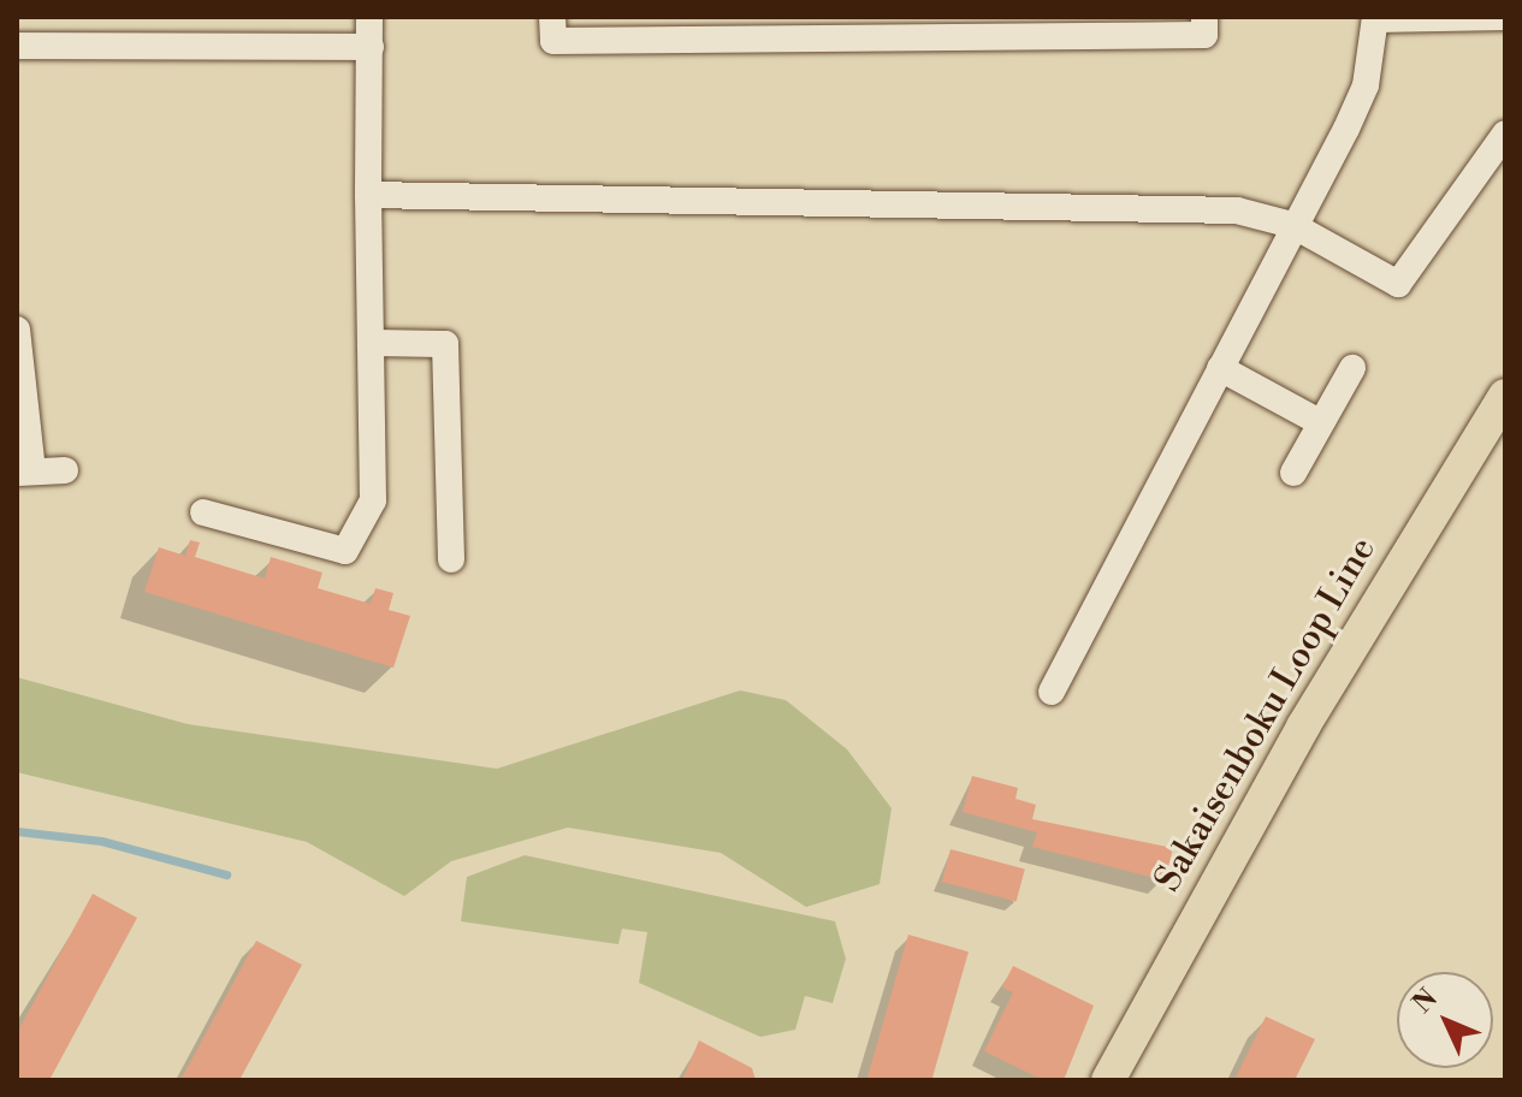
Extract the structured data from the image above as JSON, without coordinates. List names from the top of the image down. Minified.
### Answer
{"streets":{"main road":["Sakaisenboku Loop Line"]},"north":"top left"}
